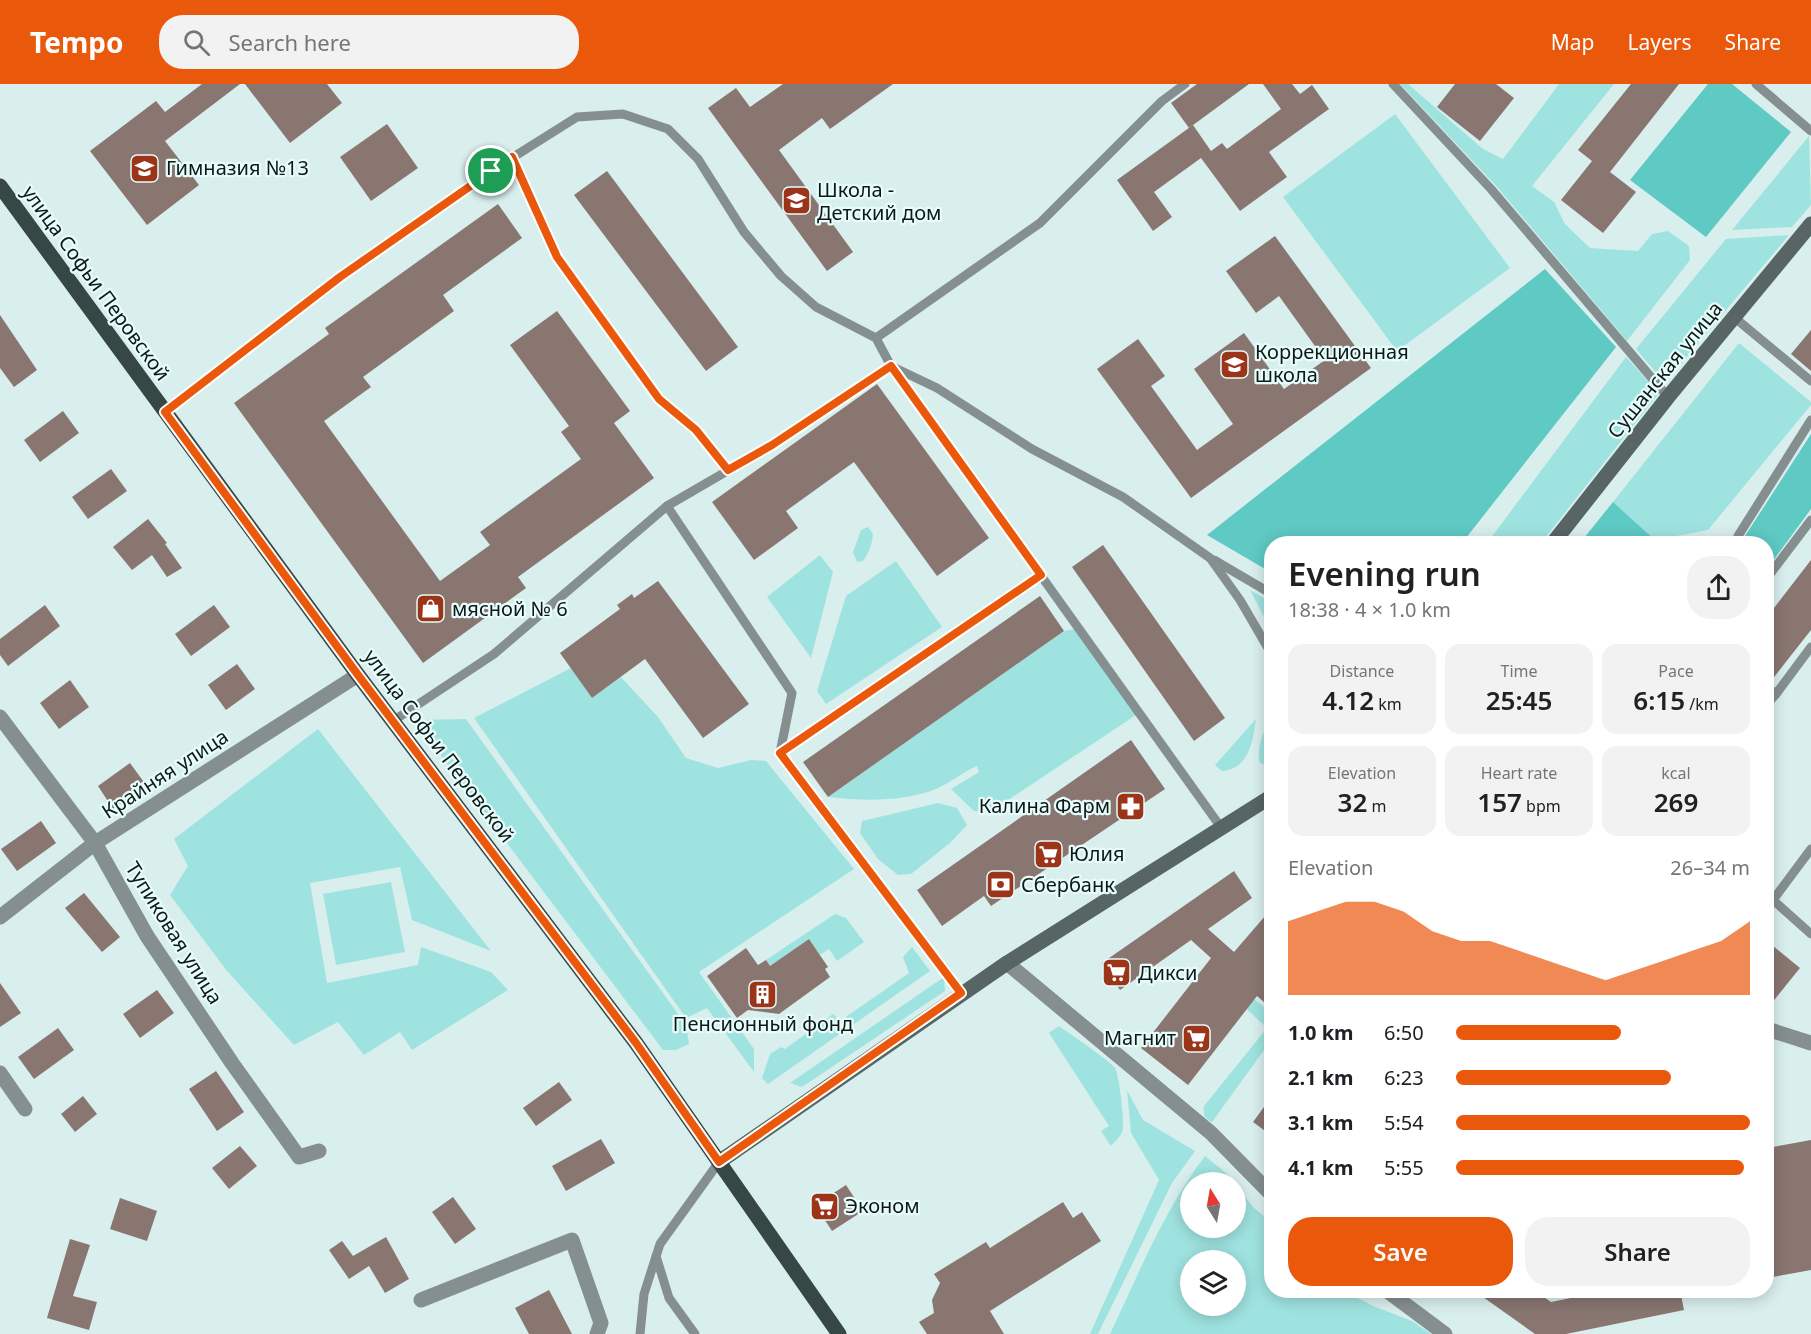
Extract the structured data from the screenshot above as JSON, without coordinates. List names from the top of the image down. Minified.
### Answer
{"streets":{"main road":["улица Софьи Перовской","Сушанская улица"],"street":["Крайняя улица","Тупиковая улица"]},"crossings":[["улица Софьи Перовской","Крайняя улица"],["Крайняя улица","Тупиковая улица"]],"places":{"school or university":["Гимназия №13","Школа - Детский дом","Коррекционная школа"],"shop":["мясной № 6"],"pharmacy":["Калина Фарм"],"supermarket":["Юлия","Дикси","Магнит","Эконом"],"bank":["Сбербанк"],"building":["Пенсионный фонд"]},"north":"top","page":{"header":"Tempo","search":"Search here","nav":["Map","Layers","Share"],"heading":["Evening run","18:38 · 4 × 1.0 km"],"stats":[["Distance","4.12 km"],["Time","25:45"],["Pace","6:15 /km"],["Elevation","32 m"],["Heart rate","157 bpm"],["kcal","269"]],"chart":["Elevation","26–34 m"],"list":[{"name":"1.0 km","note":"6:50"},{"name":"2.1 km","note":"6:23"},{"name":"3.1 km","note":"5:54"},{"name":"4.1 km","note":"5:55"}],"buttons":["Save","Share"]}}
